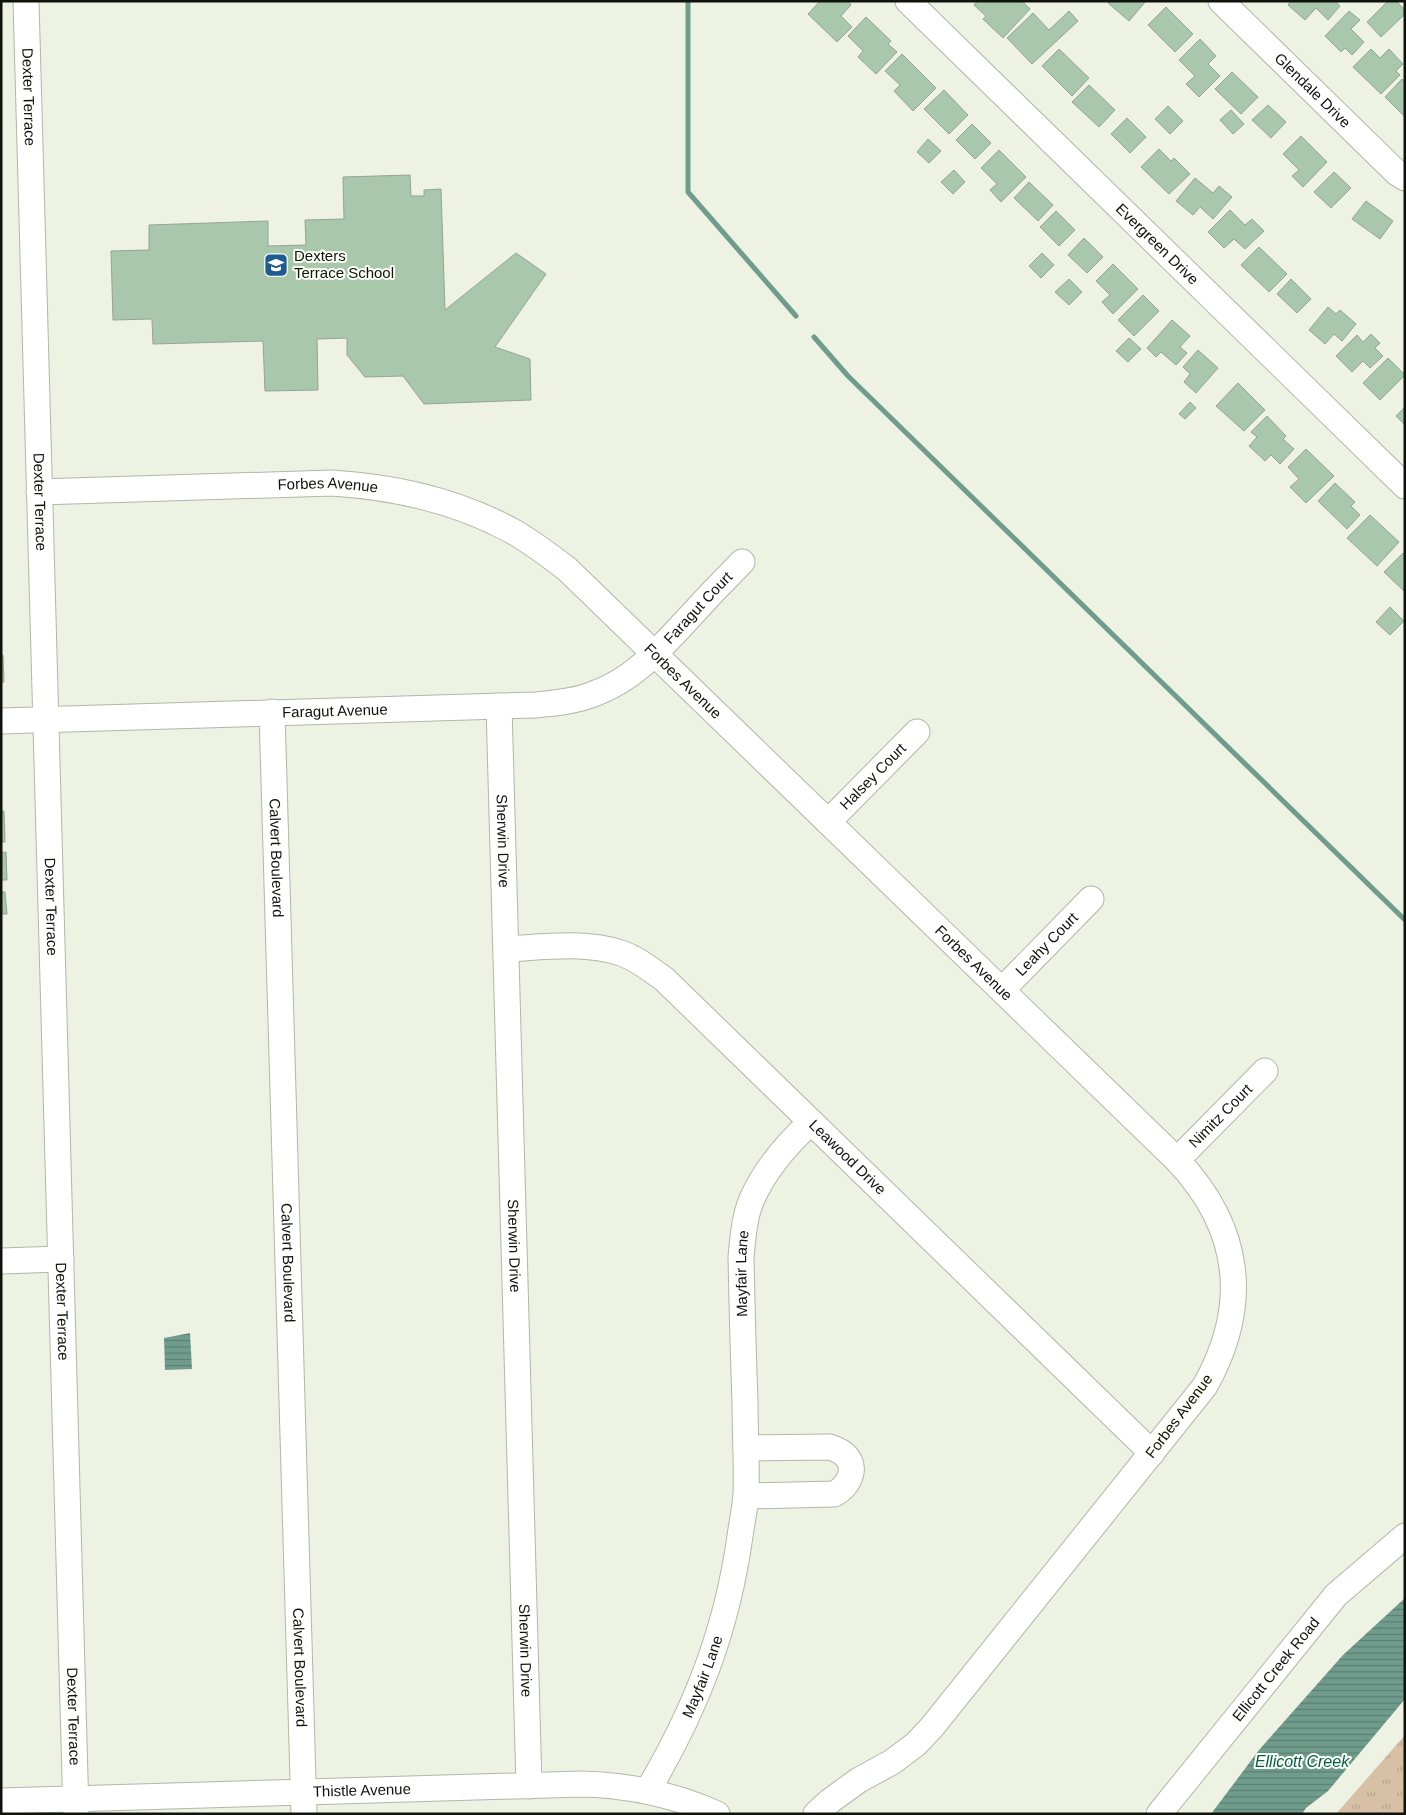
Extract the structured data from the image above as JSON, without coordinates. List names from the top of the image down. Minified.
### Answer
{"streets":{"street":["Glendale Drive","Dexter Terrace","Evergreen Drive","Forbes Avenue","Faragut Court","Faragut Avenue","Halsey Court","Sherwin Drive","Calvert Boulevard","Leahy Court","Nimitz Court","Leawood Drive","Mayfair Lane","Ellicott Creek Road","Thistle Avenue"]},"crossings":[["Dexter Terrace","Forbes Avenue"],["Dexter Terrace","Faragut Avenue"],["Dexter Terrace","Thistle Avenue"],["Forbes Avenue","Faragut Court"],["Forbes Avenue","Faragut Avenue"],["Forbes Avenue","Halsey Court"],["Forbes Avenue","Leahy Court"],["Forbes Avenue","Nimitz Court"],["Forbes Avenue","Leawood Drive"],["Faragut Court","Faragut Avenue"],["Faragut Avenue","Sherwin Drive"],["Faragut Avenue","Calvert Boulevard"],["Sherwin Drive","Leawood Drive"],["Sherwin Drive","Thistle Avenue"],["Calvert Boulevard","Thistle Avenue"],["Leawood Drive","Mayfair Lane"],["Mayfair Lane","Thistle Avenue"]],"water":["Ellicott Creek"],"places":{"school or university":["Dexters Terrace School"]}}
